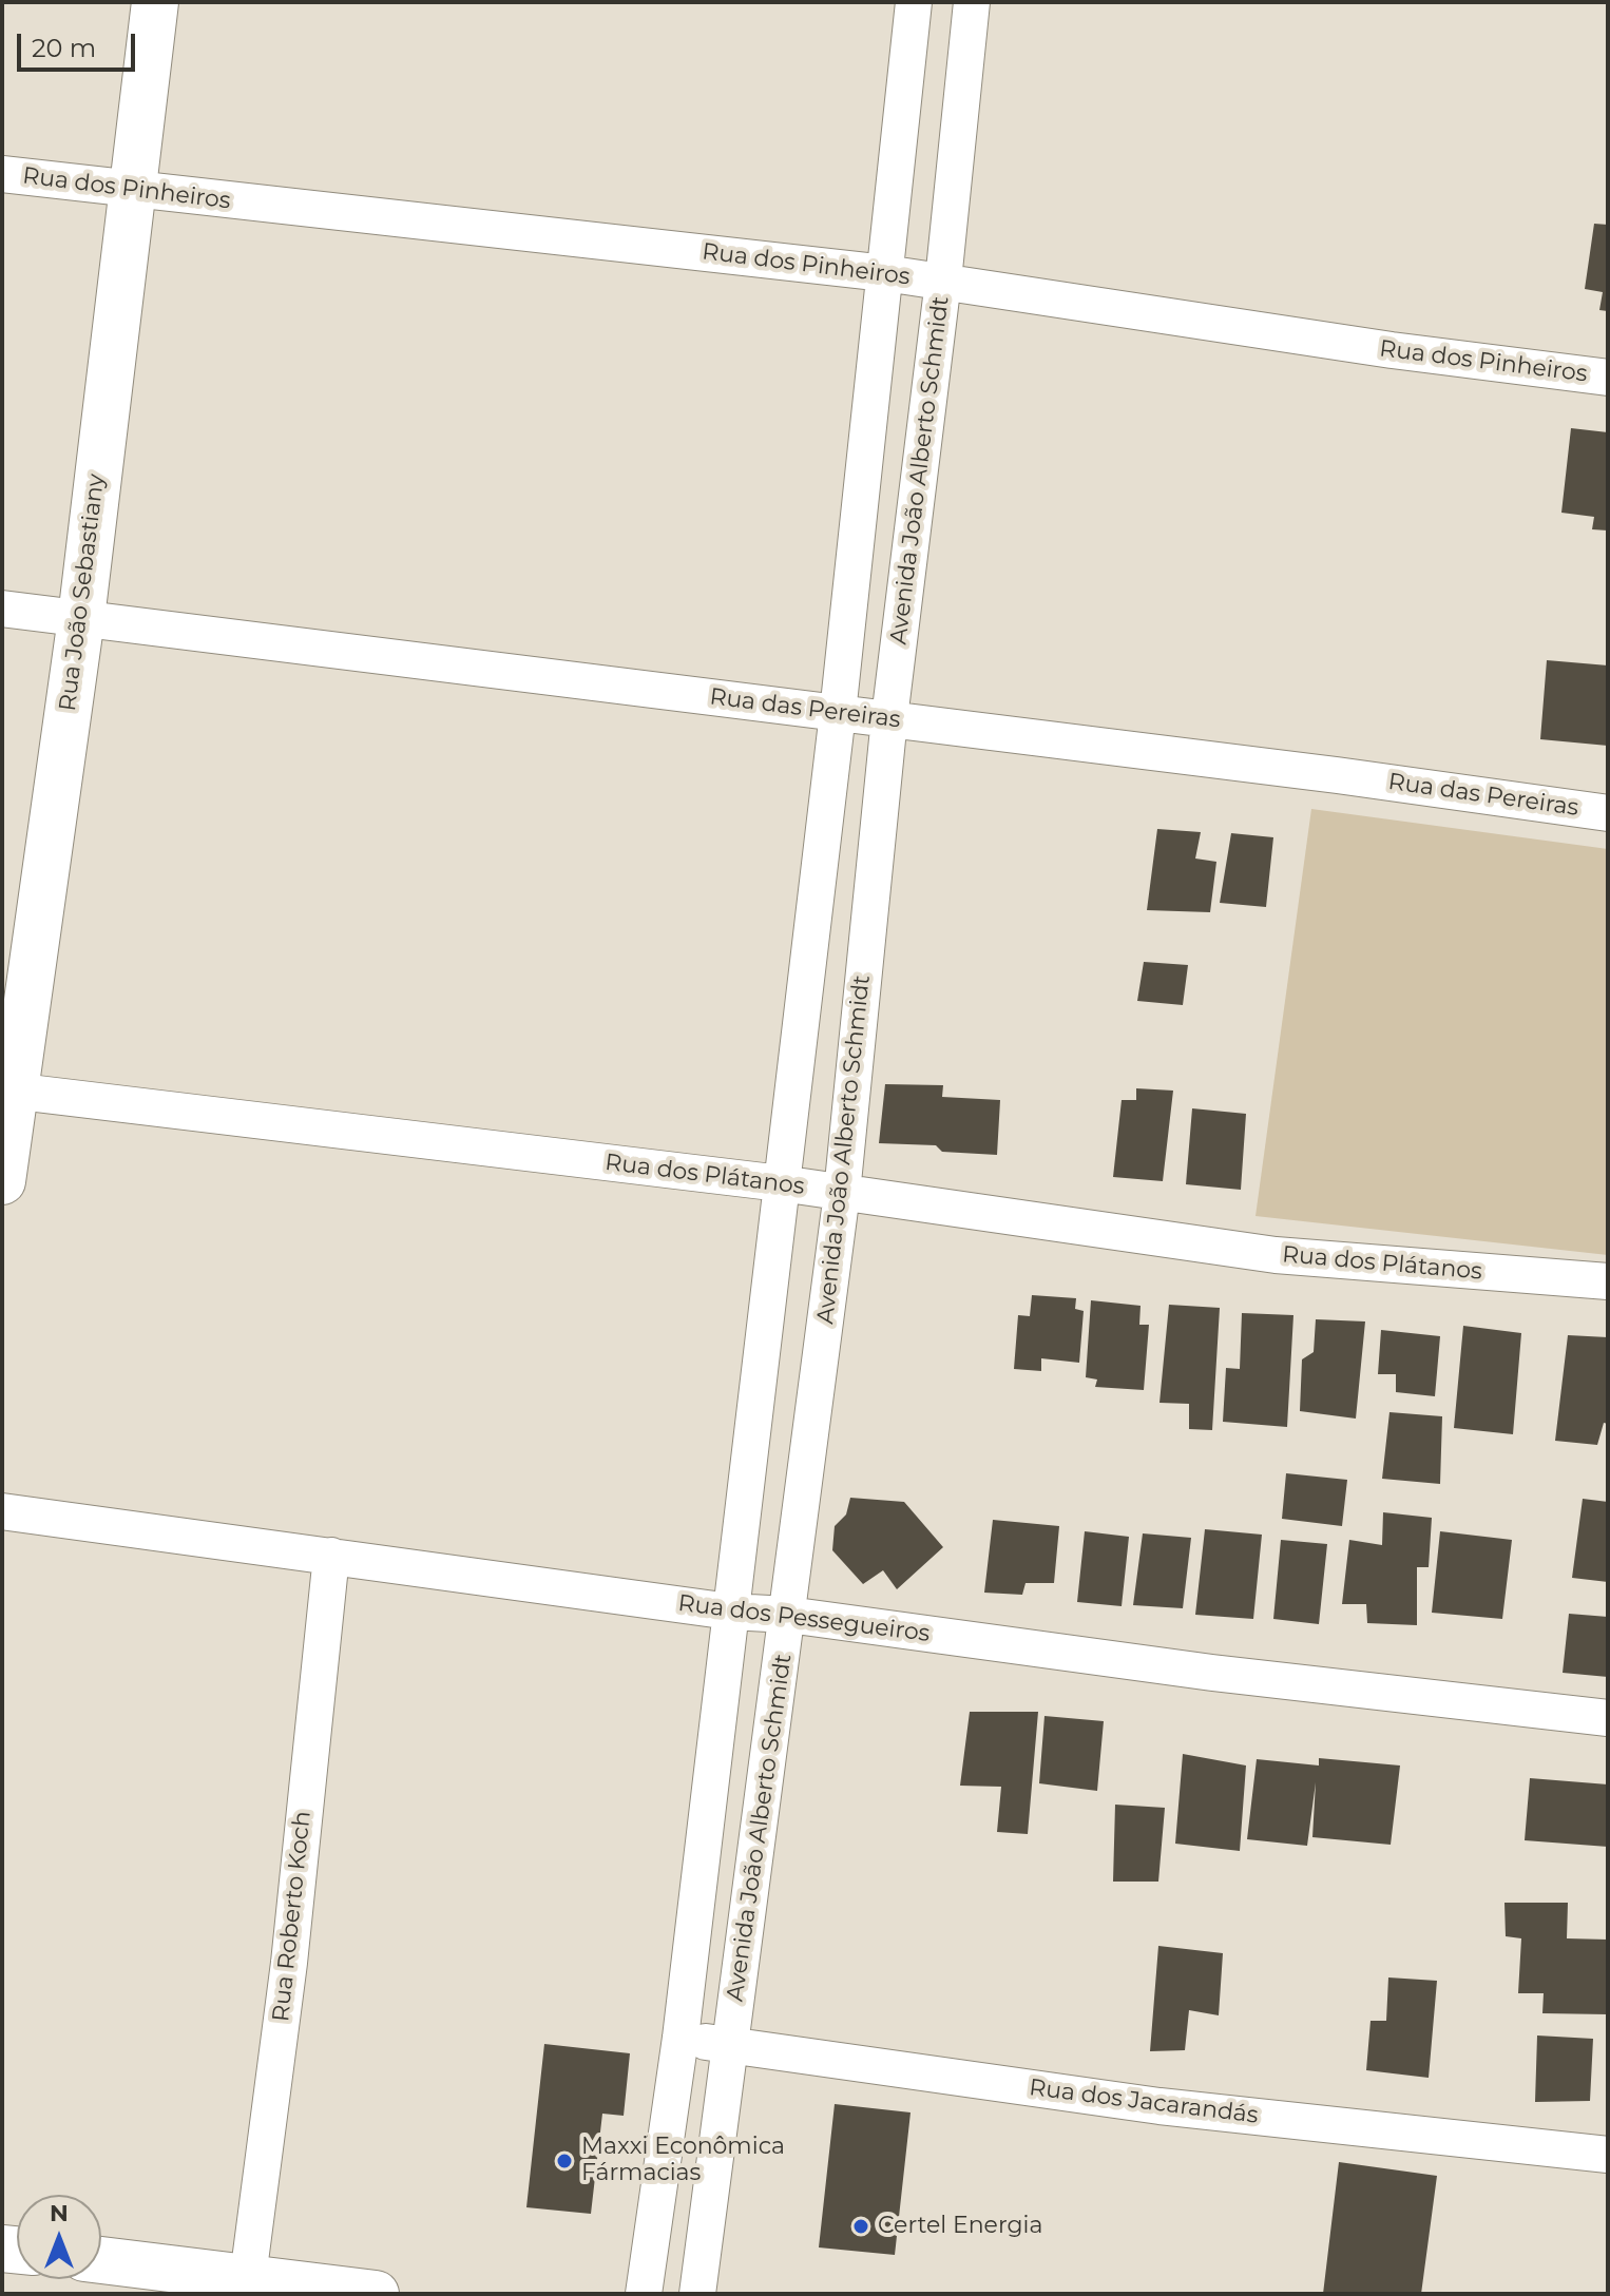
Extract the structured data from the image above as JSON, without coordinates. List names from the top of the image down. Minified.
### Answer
{"streets":{"street":["Rua dos Pinheiros","Avenida João Alberto Schmidt","Rua João Sebastiany","Rua das Pereiras","Rua dos Plátanos","Rua dos Pessegueiros","Rua Roberto Koch","Rua dos Jacarandás"]},"crossings":[["Rua dos Pinheiros","Avenida João Alberto Schmidt"],["Rua dos Pinheiros","Rua João Sebastiany"],["Avenida João Alberto Schmidt","Rua das Pereiras"],["Avenida João Alberto Schmidt","Rua dos Plátanos"],["Avenida João Alberto Schmidt","Rua dos Pessegueiros"],["Avenida João Alberto Schmidt","Rua dos Jacarandás"],["Rua João Sebastiany","Rua das Pereiras"],["Rua João Sebastiany","Rua dos Plátanos"],["Rua dos Pessegueiros","Rua Roberto Koch"]],"places":["Maxxi Econômica Fármacias","Certel Energia"],"scale_bar":"20 m","north":"top"}
